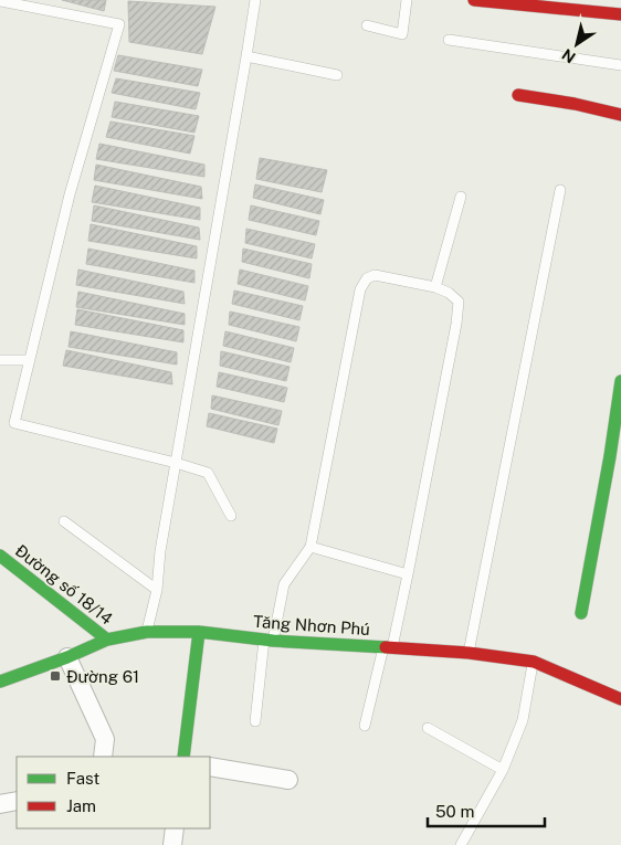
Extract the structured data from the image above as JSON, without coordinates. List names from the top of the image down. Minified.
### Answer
{"streets":{"street":["Đường số 18/14","Tăng Nhơn Phú"]},"crossings":[["Đường số 18/14","Tăng Nhơn Phú"]],"places":{"transit":["Đường 61"]},"legend":["Fast","Jam"],"scale_bar":"50 m","north":"bottom left"}
